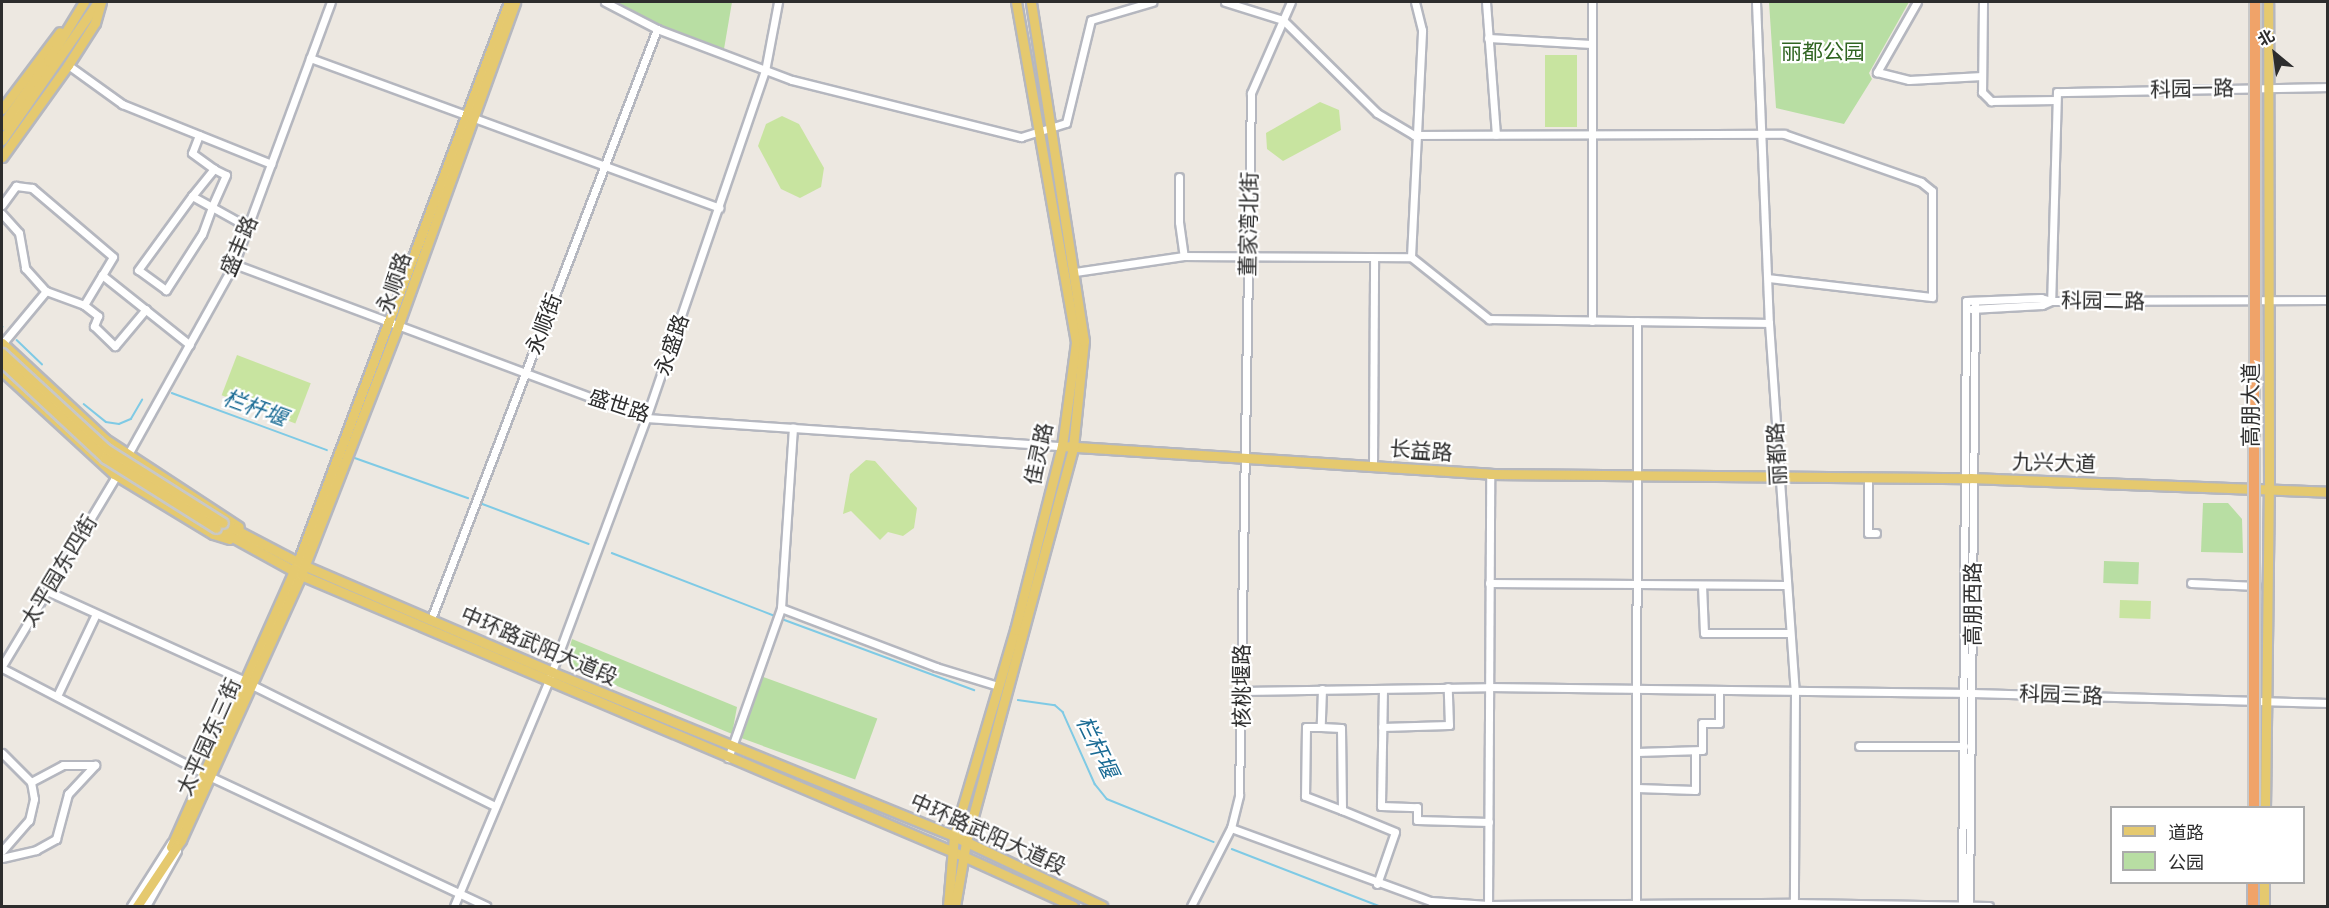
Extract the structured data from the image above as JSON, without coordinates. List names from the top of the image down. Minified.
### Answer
{"streets":{"main road":["永顺路","高朋大道","长益路","佳灵路","九兴大道","中环路武阳大道段","太平园东三街"],"street":["科园一路","董家湾北街","盛丰路","科园二路","永顺街","永盛路","盛世路","丽都路","太平园东四街","高朋西路","核桃堰路","科园三路"]},"crossings":[["科园一路","科园二路"],["科园一路","高朋大道"],["董家湾北街","长益路"],["董家湾北街","核桃堰路"],["盛丰路","盛世路"],["盛丰路","太平园东四街"],["永顺路","盛世路"],["永顺路","中环路武阳大道段"],["永顺路","太平园东三街"],["科园二路","高朋大道"],["永顺街","盛世路"],["永顺街","中环路武阳大道段"],["永盛路","盛世路"],["永盛路","中环路武阳大道段"],["高朋大道","九兴大道"],["高朋大道","科园三路"],["盛世路","长益路"],["盛世路","佳灵路"],["长益路","佳灵路"],["长益路","丽都路"],["长益路","九兴大道"],["长益路","核桃堰路"],["佳灵路","中环路武阳大道段"],["丽都路","九兴大道"],["丽都路","科园三路"],["九兴大道","高朋西路"],["高朋西路","科园三路"],["中环路武阳大道段","太平园东三街"],["核桃堰路","科园三路"]],"water":["栏杆堰"],"parks":["丽都公园"],"legend":["道路","公园"],"north":"top left"}
